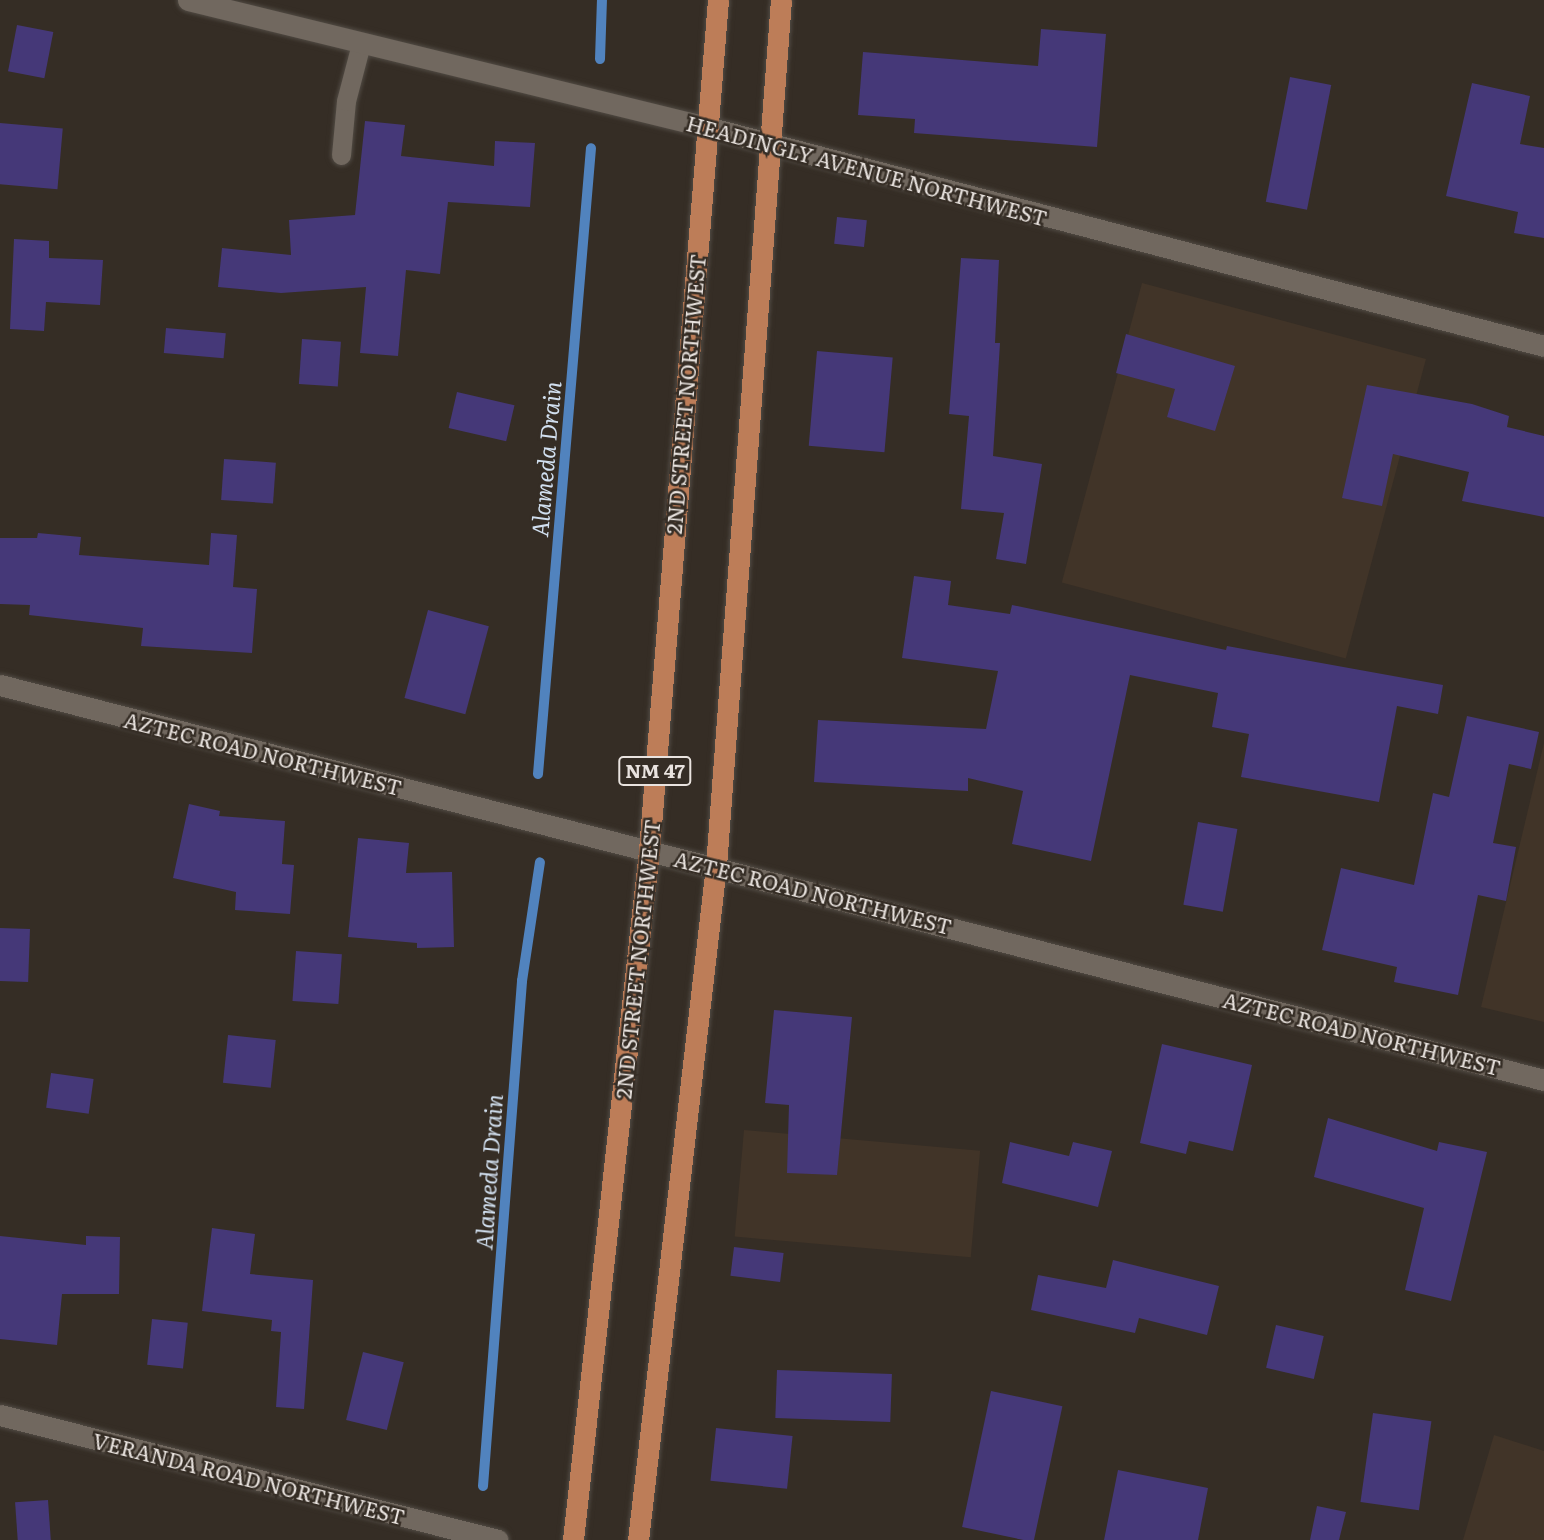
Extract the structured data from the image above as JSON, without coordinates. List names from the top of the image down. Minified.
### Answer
{"streets":{"main road":["2ND STREET NORTHWEST","NM 47"],"street":["HEADINGLY AVENUE NORTHWEST","AZTEC ROAD NORTHWEST","VERANDA ROAD NORTHWEST"]},"crossings":[["HEADINGLY AVENUE NORTHWEST","2ND STREET NORTHWEST"],["HEADINGLY AVENUE NORTHWEST","NM 47"],["2ND STREET NORTHWEST","AZTEC ROAD NORTHWEST"],["AZTEC ROAD NORTHWEST","NM 47"]],"water":["Alameda Drain"]}
